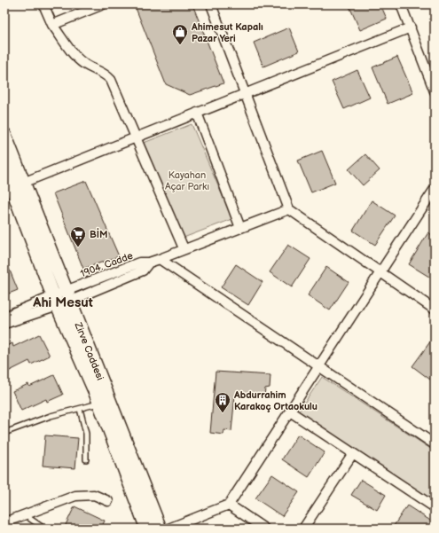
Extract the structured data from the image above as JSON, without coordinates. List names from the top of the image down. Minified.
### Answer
{"streets":{"main road":["Zirve Caddesi"],"street":["1904. Cadde"]},"crossings":[["1904. Cadde","Zirve Caddesi"]],"districts":["Ahi Mesut"],"parks":["Kayahan Açar Parkı"],"places":{"shop":["Ahimesut Kapalı Pazar Yeri"],"supermarket":["BİM"],"building":["Abdurrahim Karakoç Ortaokulu"]}}
